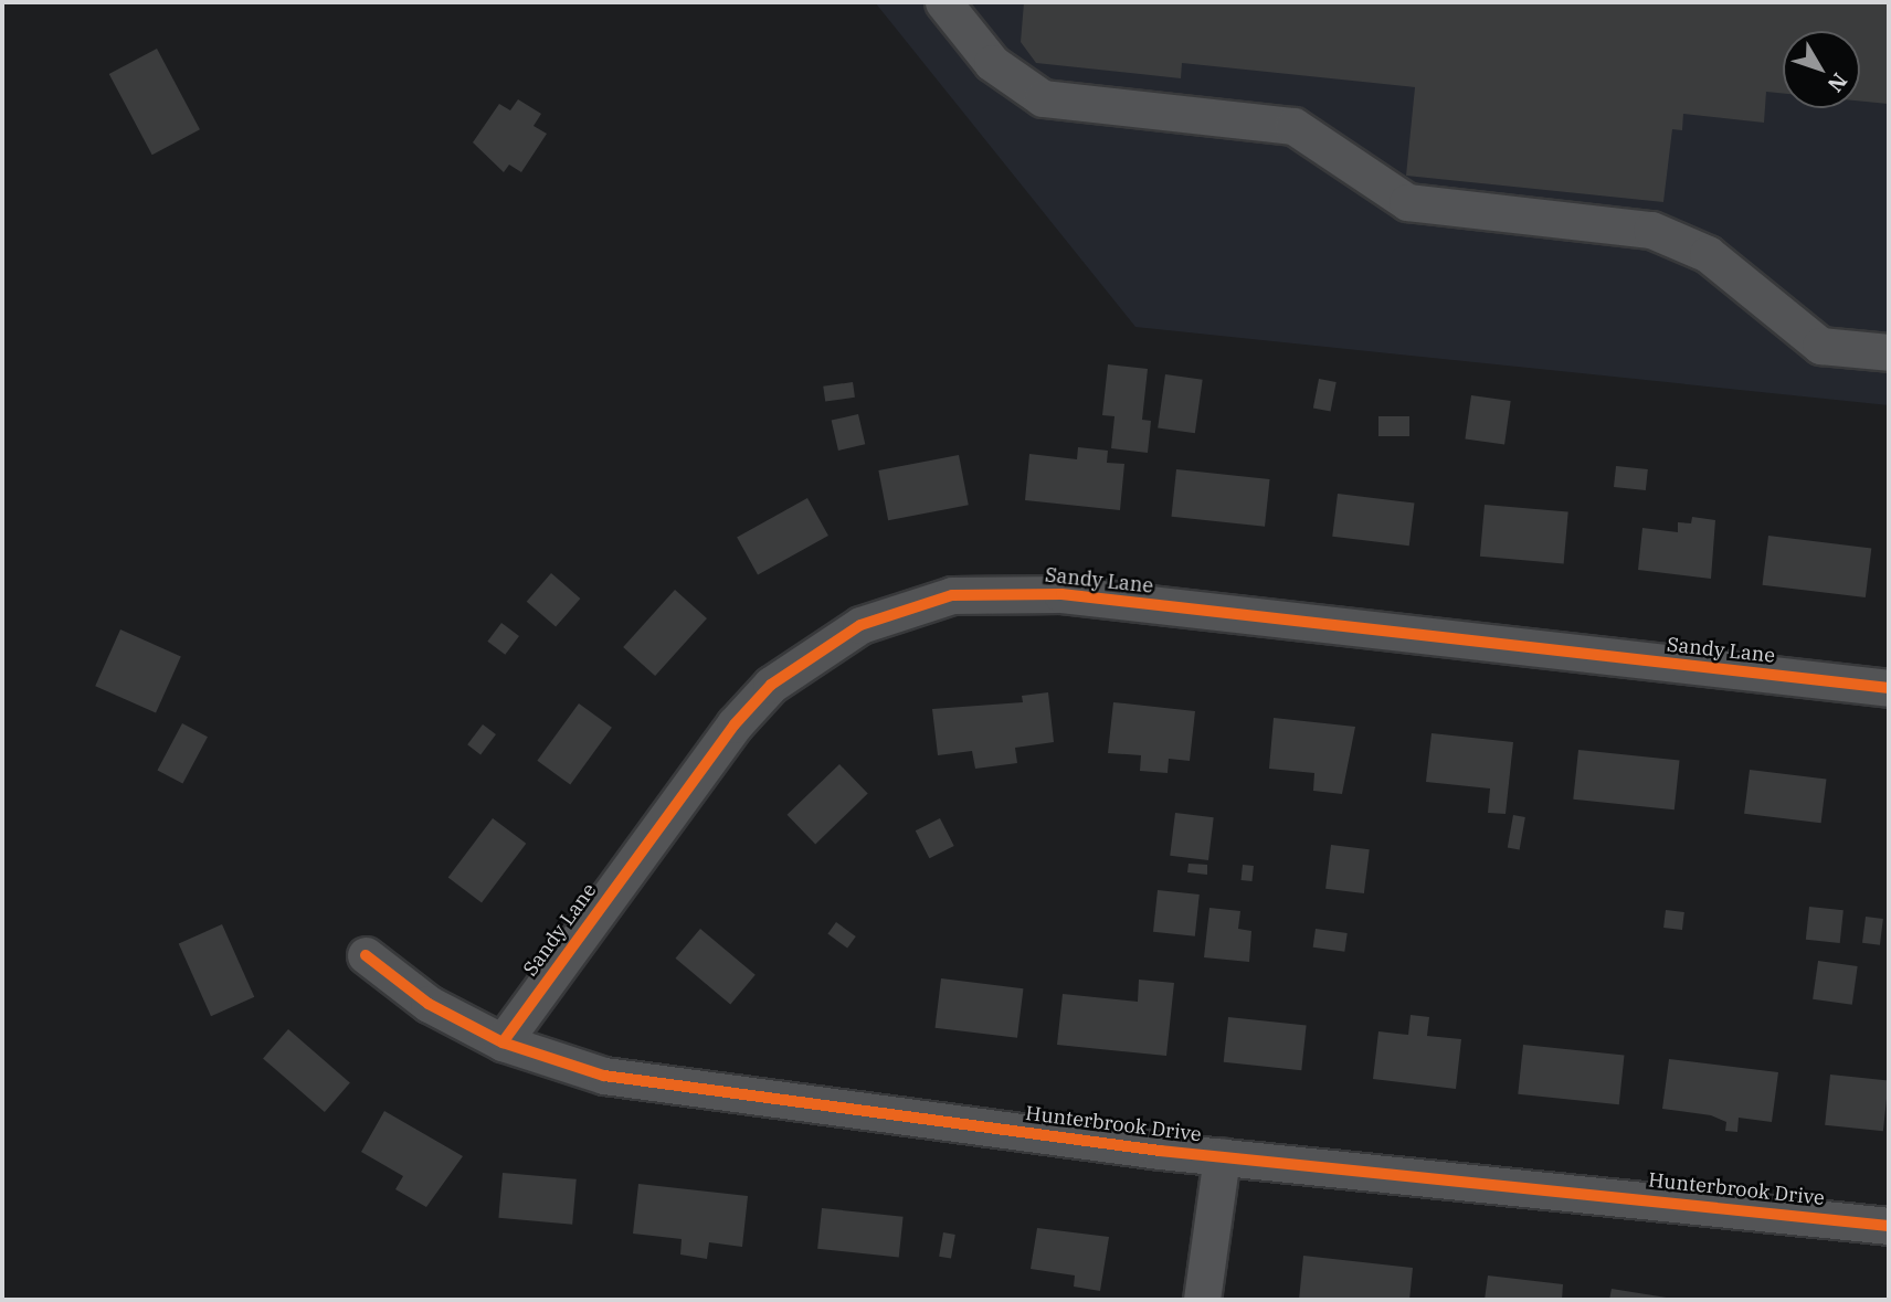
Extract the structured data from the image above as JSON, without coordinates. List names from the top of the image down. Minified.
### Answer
{"streets":{"street":["Sandy Lane","Hunterbrook Drive"]},"crossings":[["Sandy Lane","Hunterbrook Drive"]],"north":"bottom right"}
